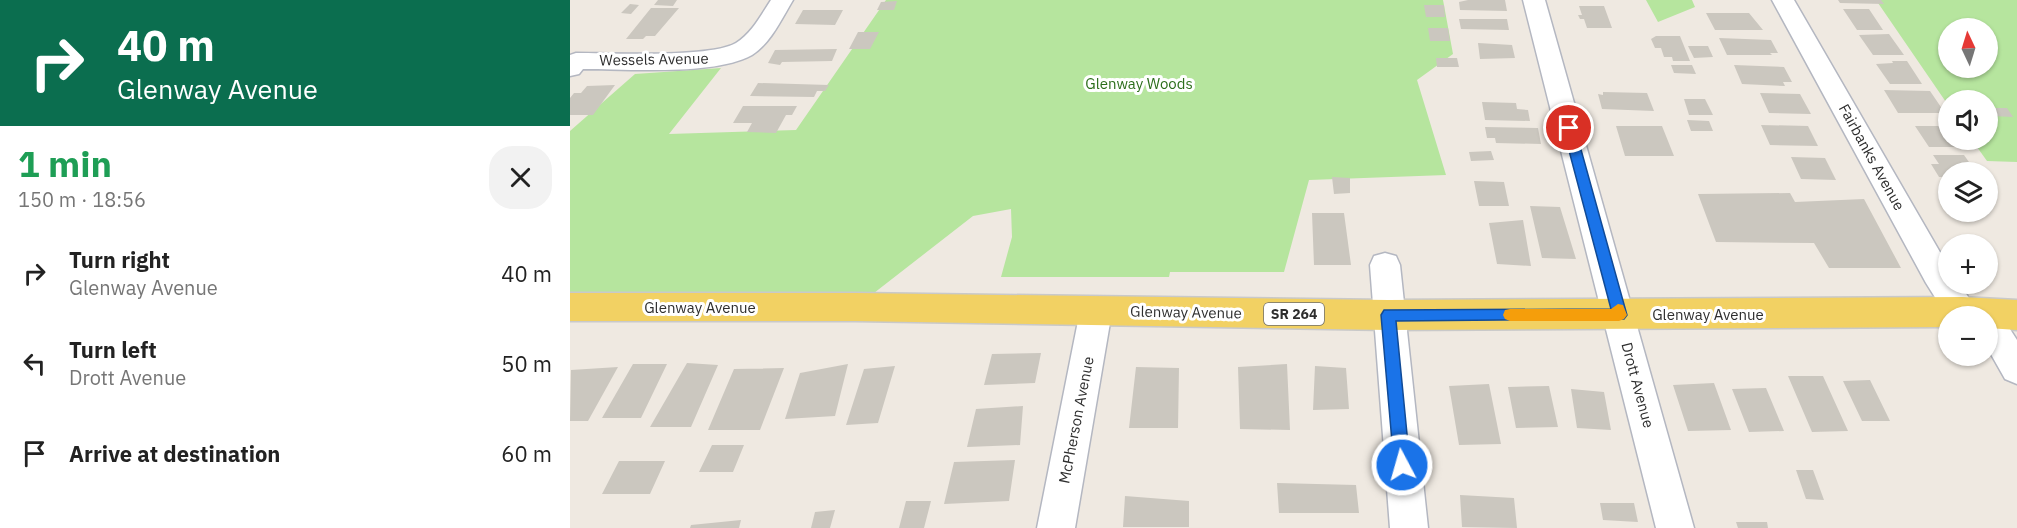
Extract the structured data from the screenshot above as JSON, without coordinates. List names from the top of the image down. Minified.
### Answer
{"streets":{"main road":["Glenway Avenue","SR 264"],"street":["Wessels Avenue","Fairbanks Avenue","Drott Avenue","McPherson Avenue"]},"crossings":[["Glenway Avenue","Drott Avenue"],["Glenway Avenue","McPherson Avenue"]],"parks":["Glenway Woods"],"north":"top","page":{"turn":["40 m","Glenway Avenue"],"map_buttons":["+","−"],"heading":["1 min","150 m · 18:56"],"list":[{"name":"Turn right","note":"Glenway Avenue","value":"40 m"},{"name":"Turn left","note":"Drott Avenue","value":"50 m"},{"name":"Arrive at destination","value":"60 m"}]}}
